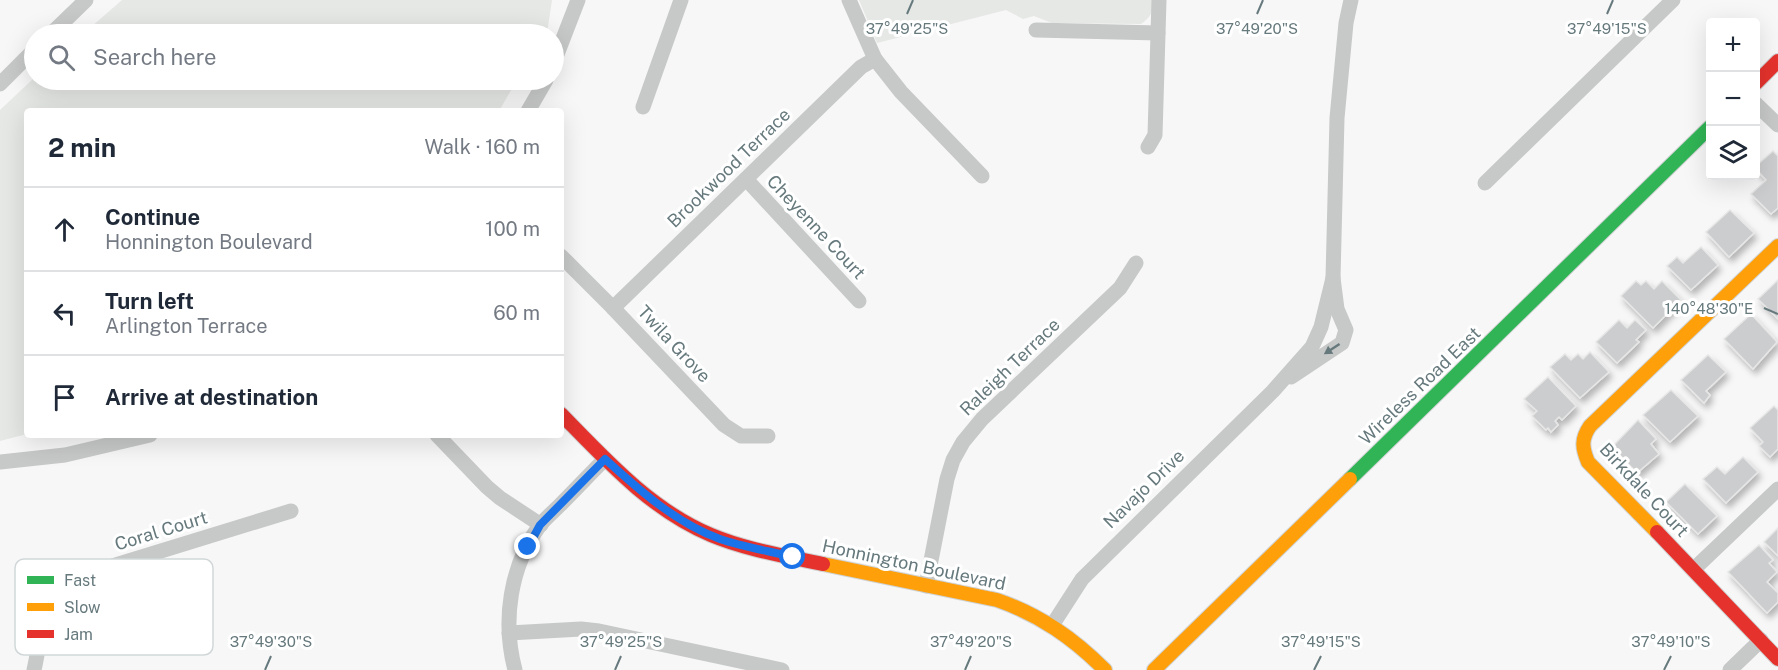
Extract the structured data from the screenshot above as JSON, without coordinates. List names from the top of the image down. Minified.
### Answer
{"streets":{"street":["Brookwood Terrace","Cheyenne Court","Twila Grove","Raleigh Terrace","Wireless Road East","Navajo Drive","Birkdale Court","Coral Court","Honnington Boulevard"]},"crossings":[["Brookwood Terrace","Cheyenne Court"],["Brookwood Terrace","Twila Grove"],["Raleigh Terrace","Honnington Boulevard"],["Navajo Drive","Honnington Boulevard"]],"legend":["Fast","Slow","Jam"],"page":{"map_buttons":["+","−"],"search":"Search here","heading":["2 min","Walk · 160 m"],"list":[["Continue","Honnington Boulevard","100 m"],["Turn left","Arlington Terrace","60 m"],"Arrive at destination"]},"coordinates":["37°49'25\"S","37°49'20\"S","37°49'15\"S","140°48'30\"E","37°49'30\"S","37°49'10\"S"]}
